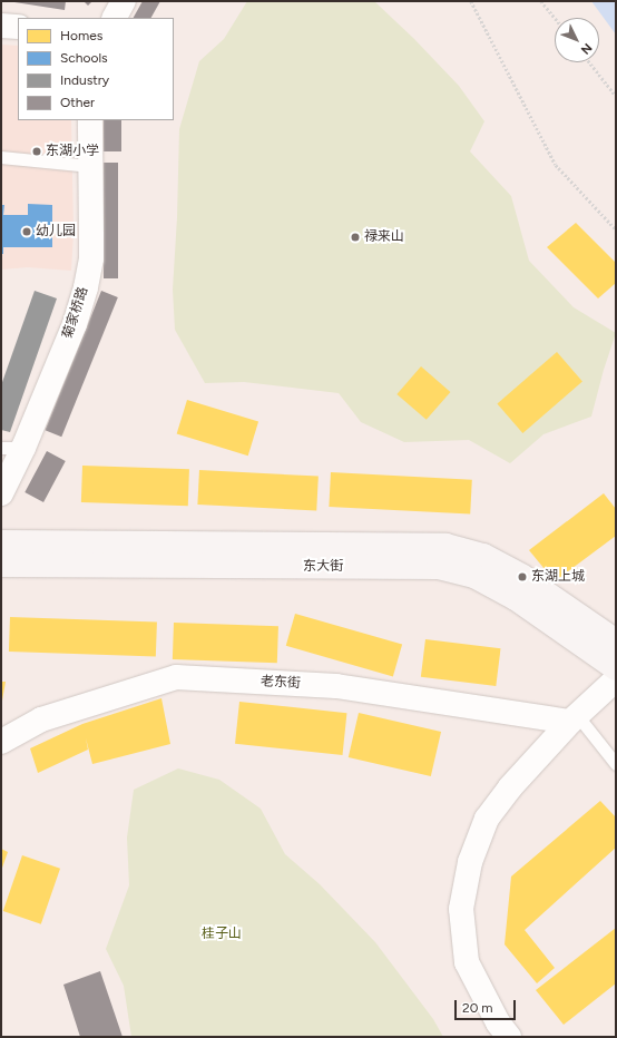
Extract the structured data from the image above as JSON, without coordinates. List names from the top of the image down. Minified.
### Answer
{"streets":{"main road":["东大街"],"street":["菊家桥路","老东街"]},"parks":["桂子山"],"places":["东湖小学","幼儿园","禄来山","东湖上城"],"legend":["Homes","Schools","Industry","Other"],"scale_bar":"20 m","north":"bottom right"}
